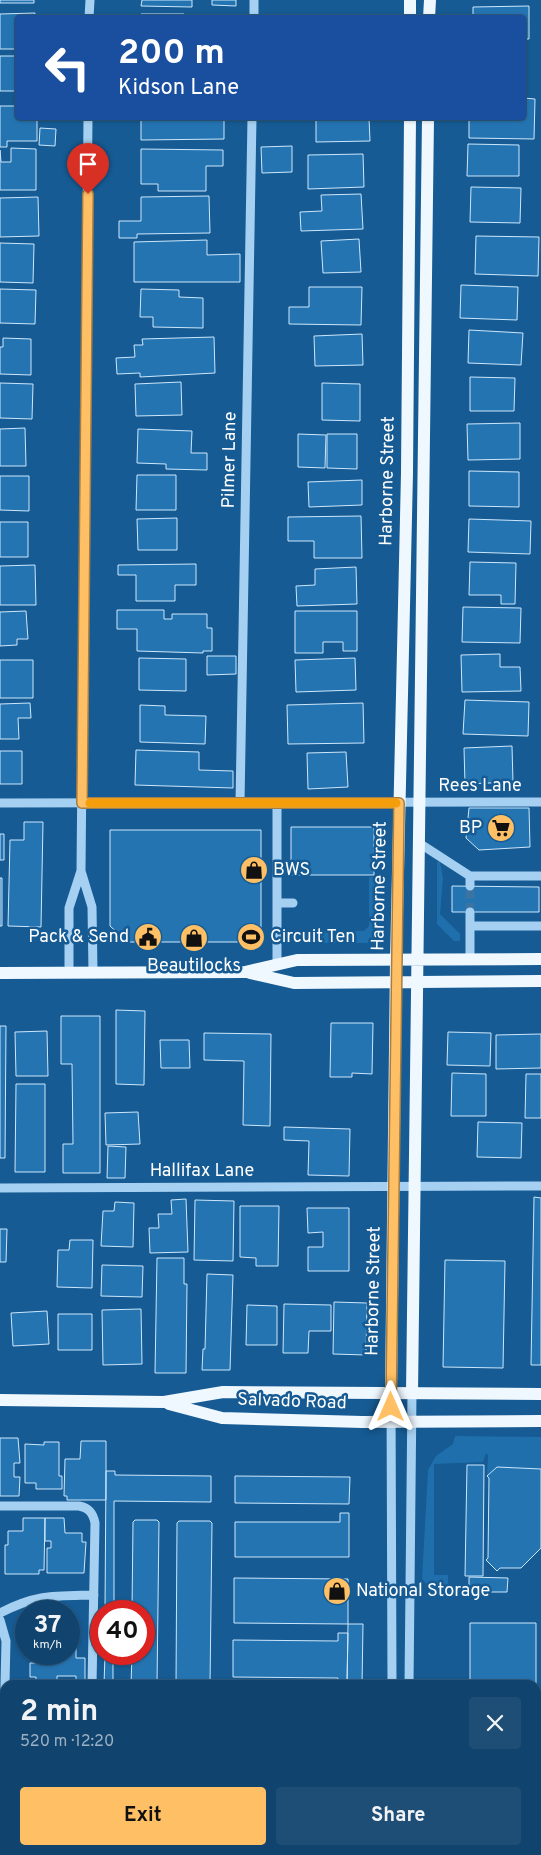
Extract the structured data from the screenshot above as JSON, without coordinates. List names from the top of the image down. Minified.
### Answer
{"streets":{"main road":["Harborne Street","Salvado Road"],"street":["Pilmer Lane","Rees Lane","Hallifax Lane"]},"crossings":[["Pilmer Lane","Rees Lane"],["Harborne Street","Rees Lane"],["Harborne Street","Hallifax Lane"],["Harborne Street","Salvado Road"]],"places":{"supermarket":["BP"],"shop":["BWS","Beautilocks","National Storage"],"public building":["Pack & Send"],"sports":["Circuit Ten"]},"page":{"turn":["200 m","Kidson Lane"],"speed":"37 km/h","limit":"40","heading":["2 min","520 m · 12:20"],"buttons":["Exit","Share"]}}
